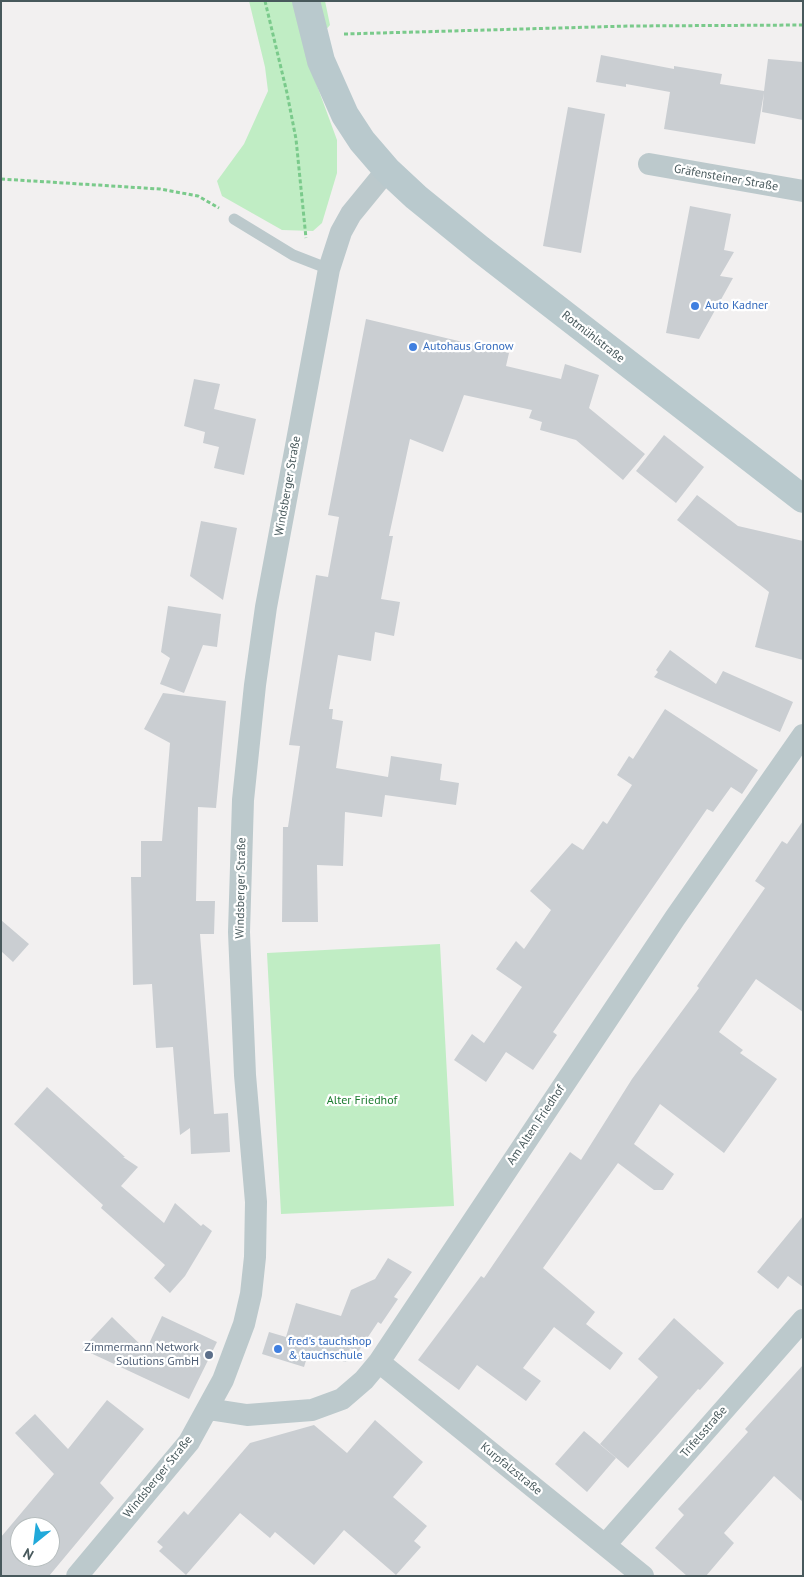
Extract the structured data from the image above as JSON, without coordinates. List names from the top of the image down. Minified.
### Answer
{"streets":{"street":["Gräfensteiner Straße","Rotmühlstraße","Windsberger Straße","Am Alten Friedhof","Trifelsstraße","Kurpfalzstraße"]},"crossings":[["Rotmühlstraße","Windsberger Straße"],["Windsberger Straße","Am Alten Friedhof"],["Am Alten Friedhof","Kurpfalzstraße"],["Trifelsstraße","Kurpfalzstraße"]],"parks":["Alter Friedhof"],"places":["Auto Kadner","Autohaus Gronow","fred's tauchshop & tauchschule","Zimmermann Network Solutions GmbH"],"north":"bottom left"}
